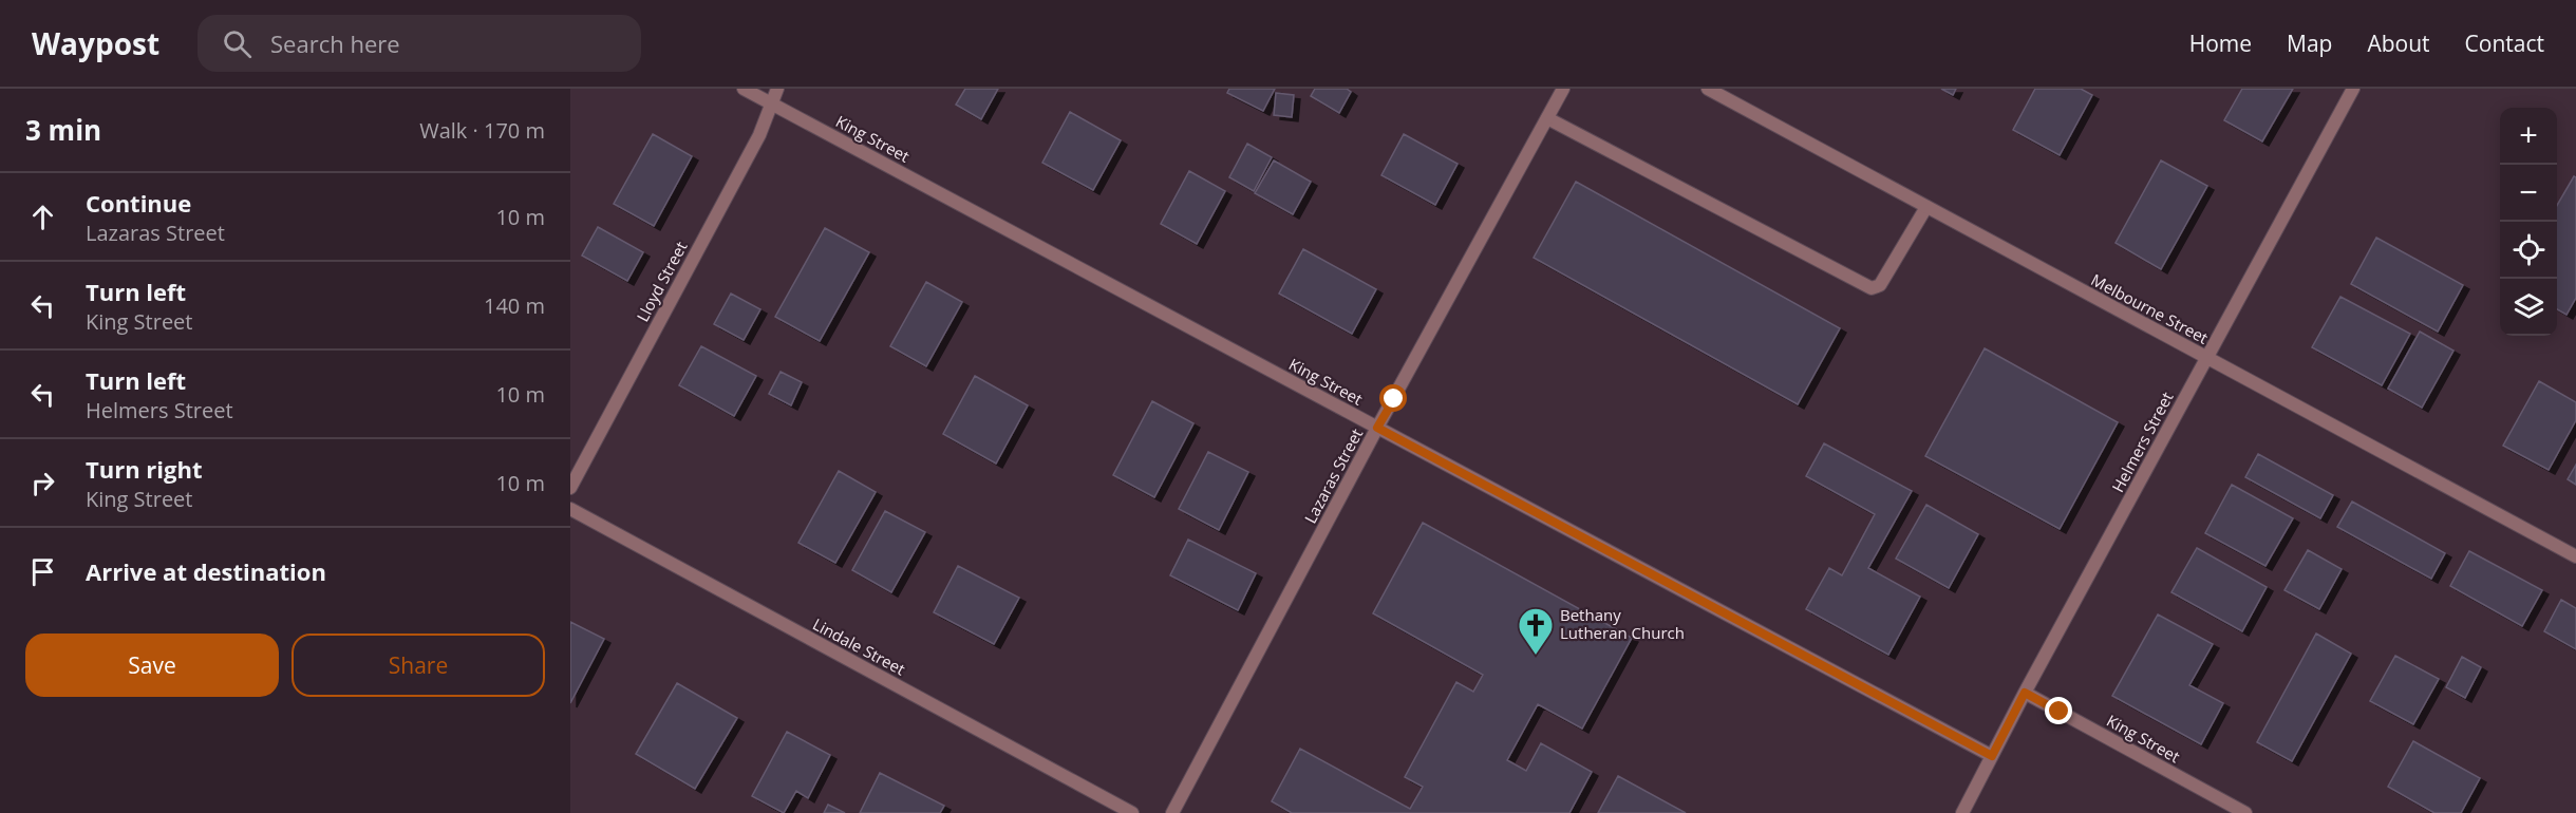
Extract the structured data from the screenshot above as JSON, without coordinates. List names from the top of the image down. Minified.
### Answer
{"streets":{"street":["King Street","Lloyd Street","Melbourne Street","Helmers Street","Lazaras Street","Lindale Street"]},"crossings":[["King Street","Lloyd Street"],["King Street","Helmers Street"],["King Street","Lazaras Street"],["Melbourne Street","Helmers Street"]],"places":{"church":["Bethany Lutheran Church"]},"page":{"header":"Waypost","search":"Search here","nav":["Home","Map","About","Contact"],"heading":["3 min","Walk · 170 m"],"map_buttons":["+","−"],"list":[["Continue","Lazaras Street","10 m"],["Turn left","King Street","140 m"],["Turn left","Helmers Street","10 m"],["Turn right","King Street","10 m"],"Arrive at destination"],"buttons":["Save","Share"]}}
